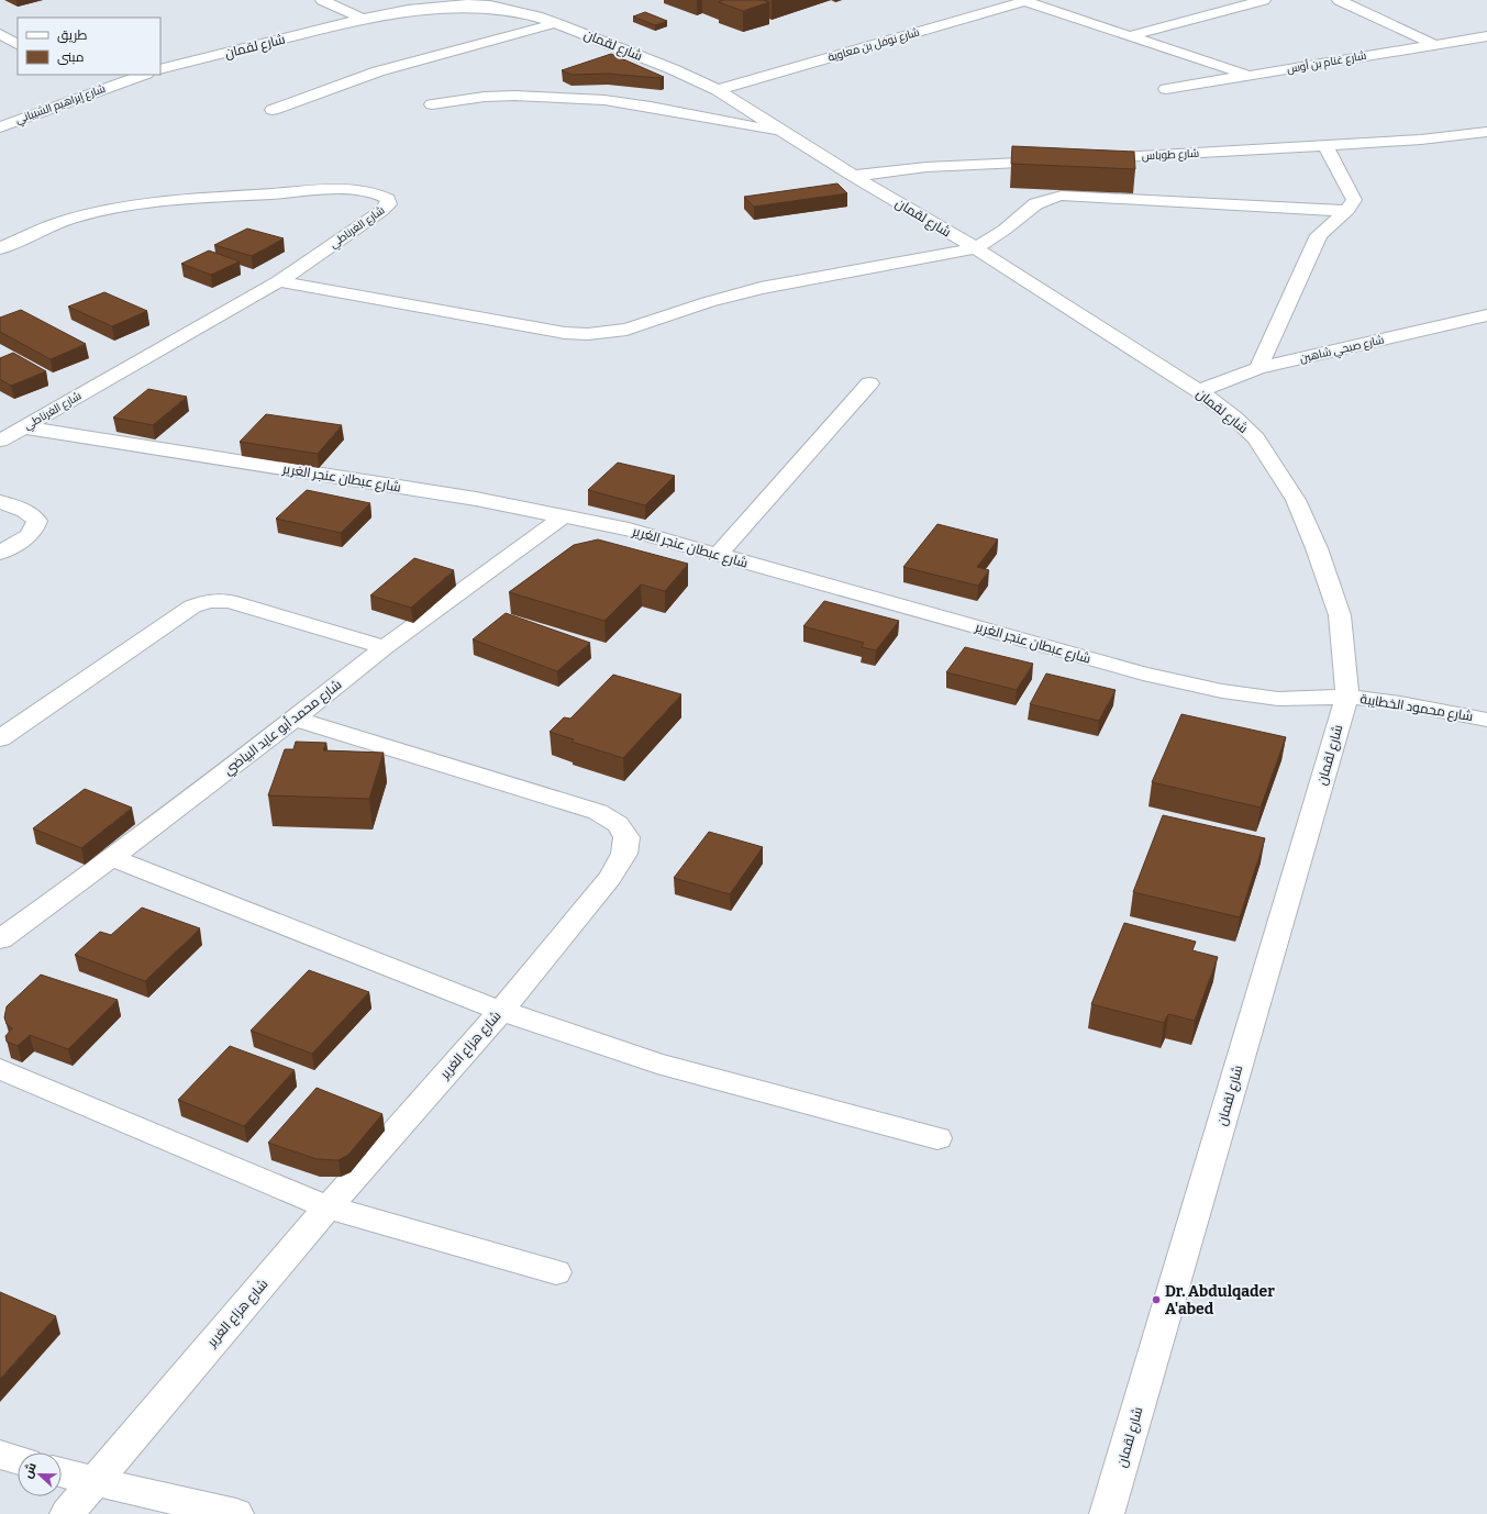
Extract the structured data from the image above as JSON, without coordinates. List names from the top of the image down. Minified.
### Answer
{"streets":{"street":["شارع لقمان","شارع نوفل بن معاوية","شارع غنام بن أوس","شارع إبراهيم الشيباني","شارع طوباس","شارع الغرناطي","شارع صبحي شاهين","شارع عبطان عنجر الغرير","شارع محمود الخطايبة","شارع محمد أبو عايد البياضي","شارع هزاع الغرير"]},"crossings":[["شارع لقمان","شارع نوفل بن معاوية"],["شارع لقمان","شارع صبحي شاهين"],["شارع لقمان","شارع عبطان عنجر الغرير"],["شارع لقمان","شارع محمود الخطايبة"],["شارع الغرناطي","شارع عبطان عنجر الغرير"],["شارع عبطان عنجر الغرير","شارع محمود الخطايبة"],["شارع عبطان عنجر الغرير","شارع محمد أبو عايد البياضي"],["شارع محمد أبو عايد البياضي","شارع هزاع الغرير"]],"places":["Dr. Abdulqader A'abed"],"legend":["طريق","مبنى"],"north":"left"}
